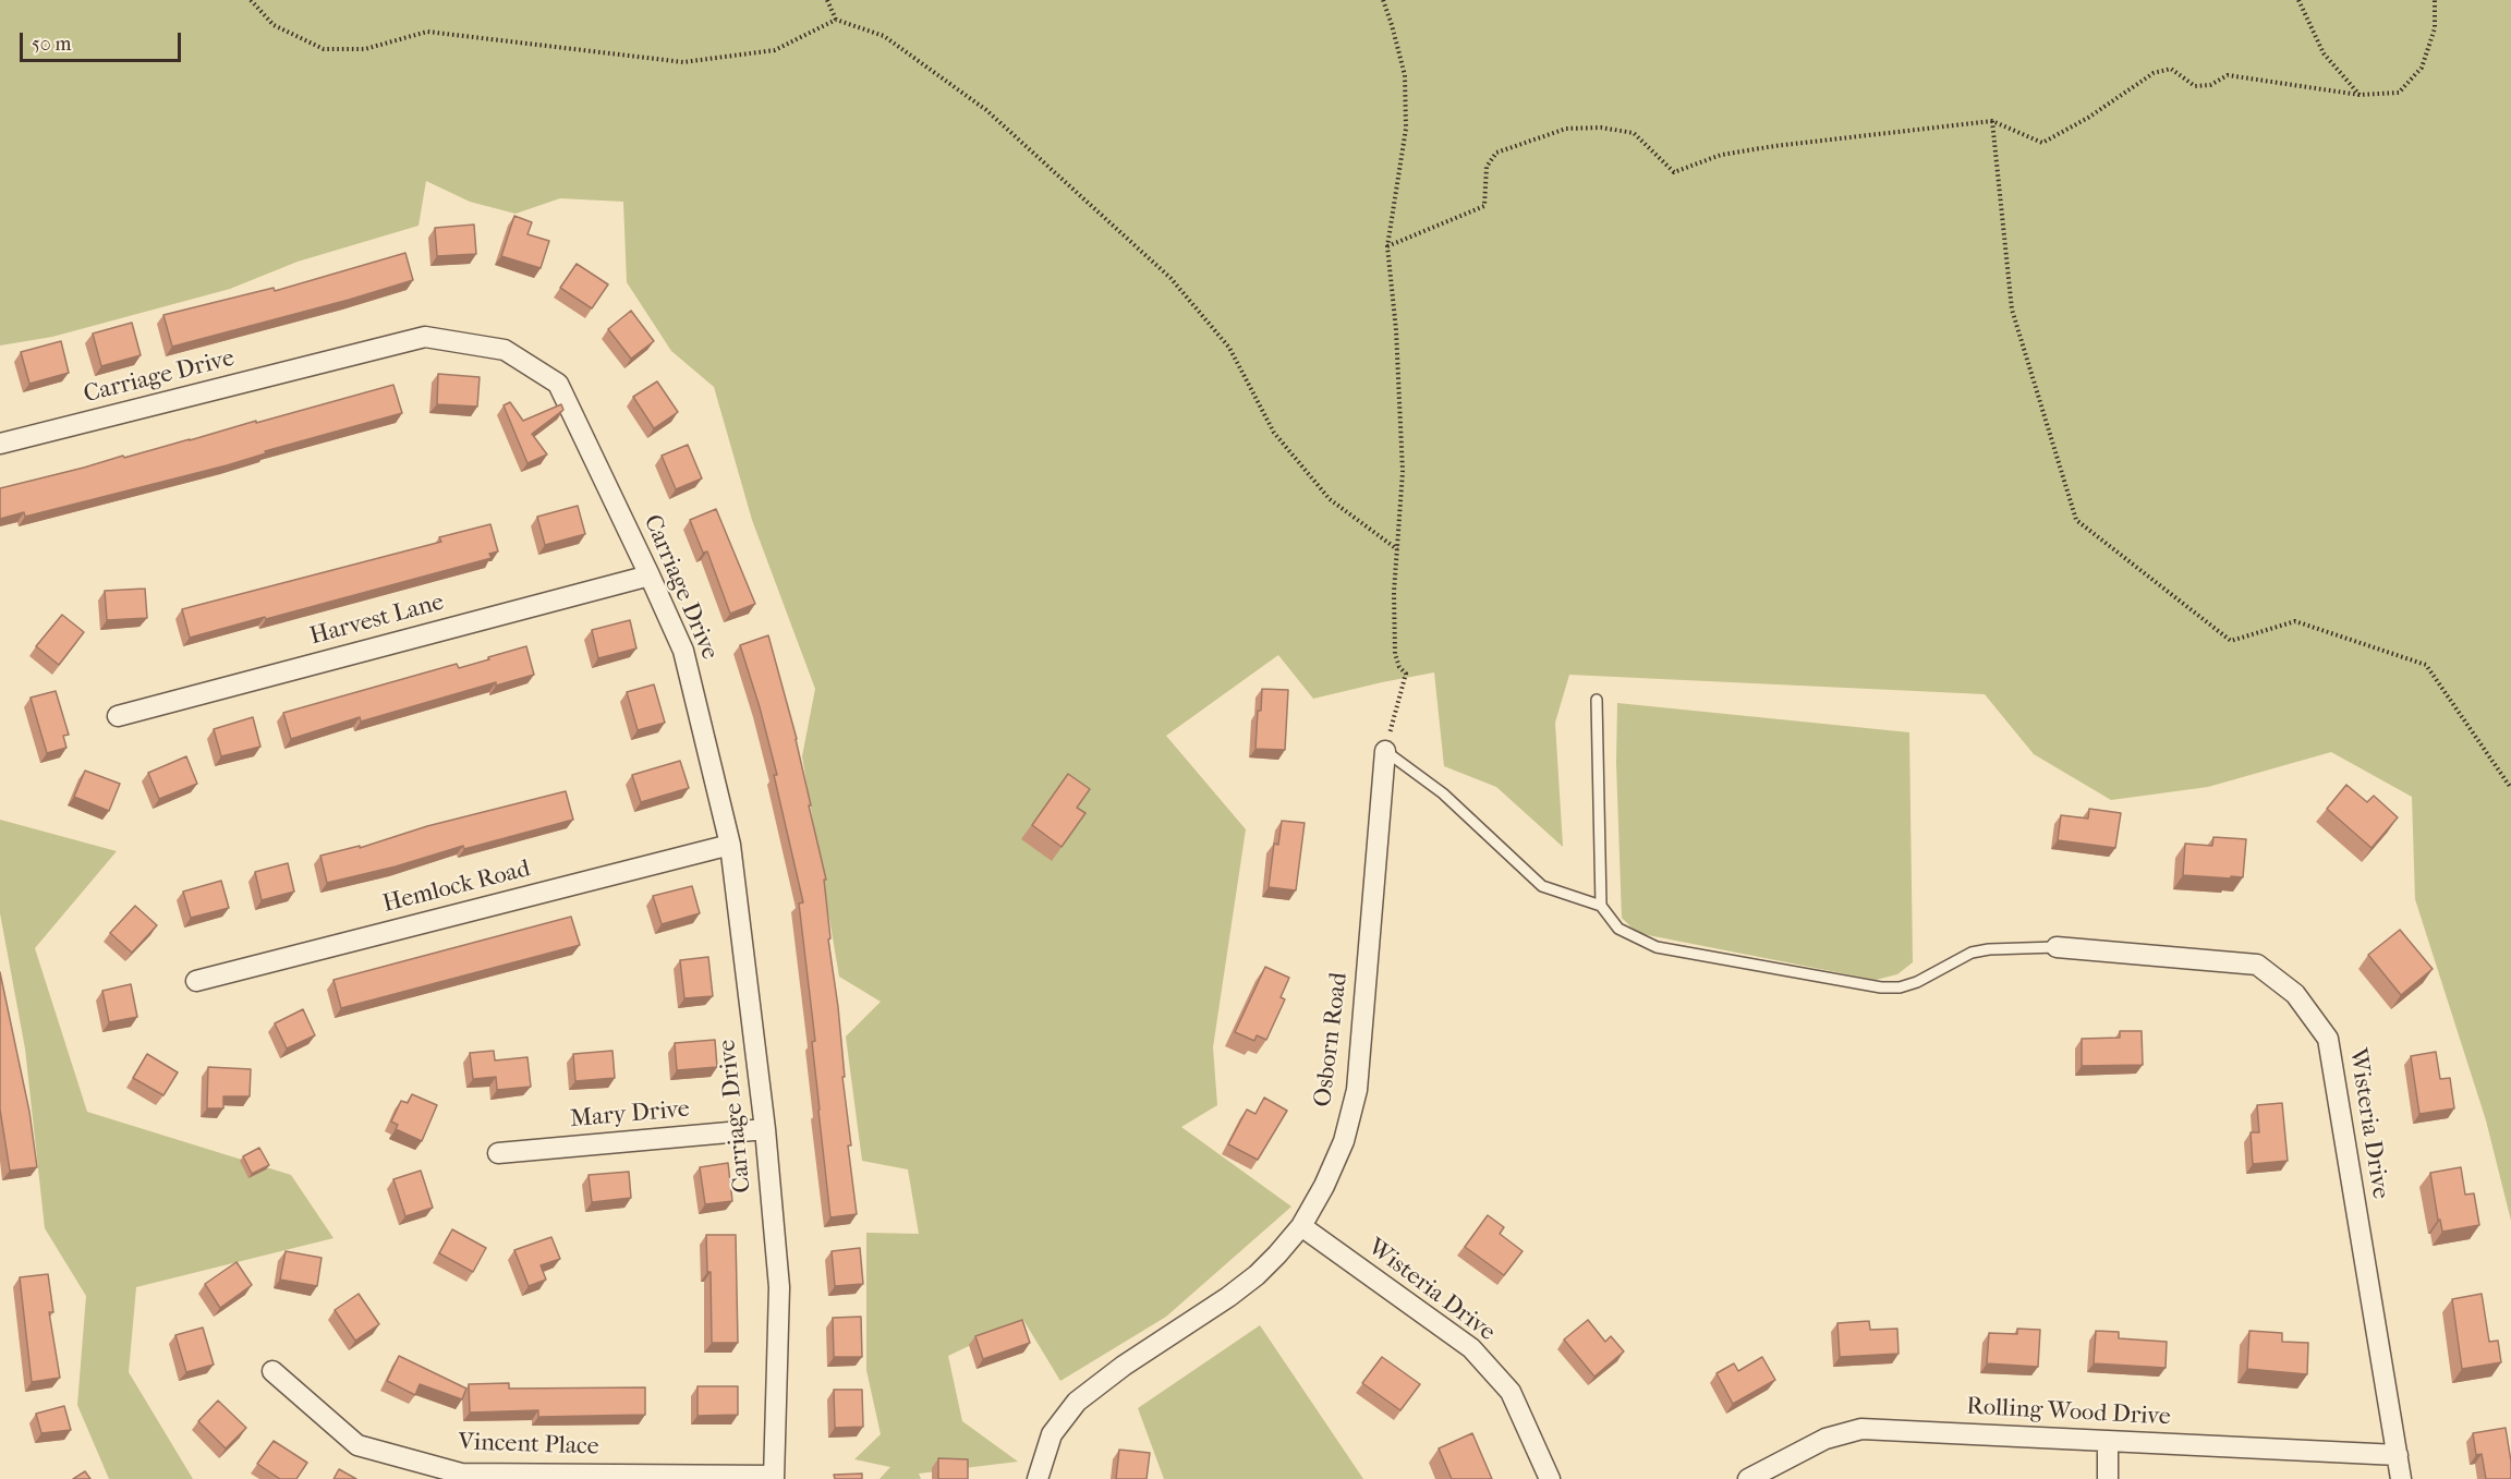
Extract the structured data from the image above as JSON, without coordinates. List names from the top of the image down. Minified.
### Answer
{"streets":{"street":["Carriage Drive","Harvest Lane","Hemlock Road","Osborn Road","Mary Drive","Wisteria Drive","Rolling Wood Drive","Vincent Place"]},"crossings":[["Carriage Drive","Harvest Lane"],["Carriage Drive","Hemlock Road"],["Carriage Drive","Mary Drive"],["Carriage Drive","Vincent Place"],["Osborn Road","Wisteria Drive"],["Wisteria Drive","Rolling Wood Drive"]],"scale_bar":"50 m"}
